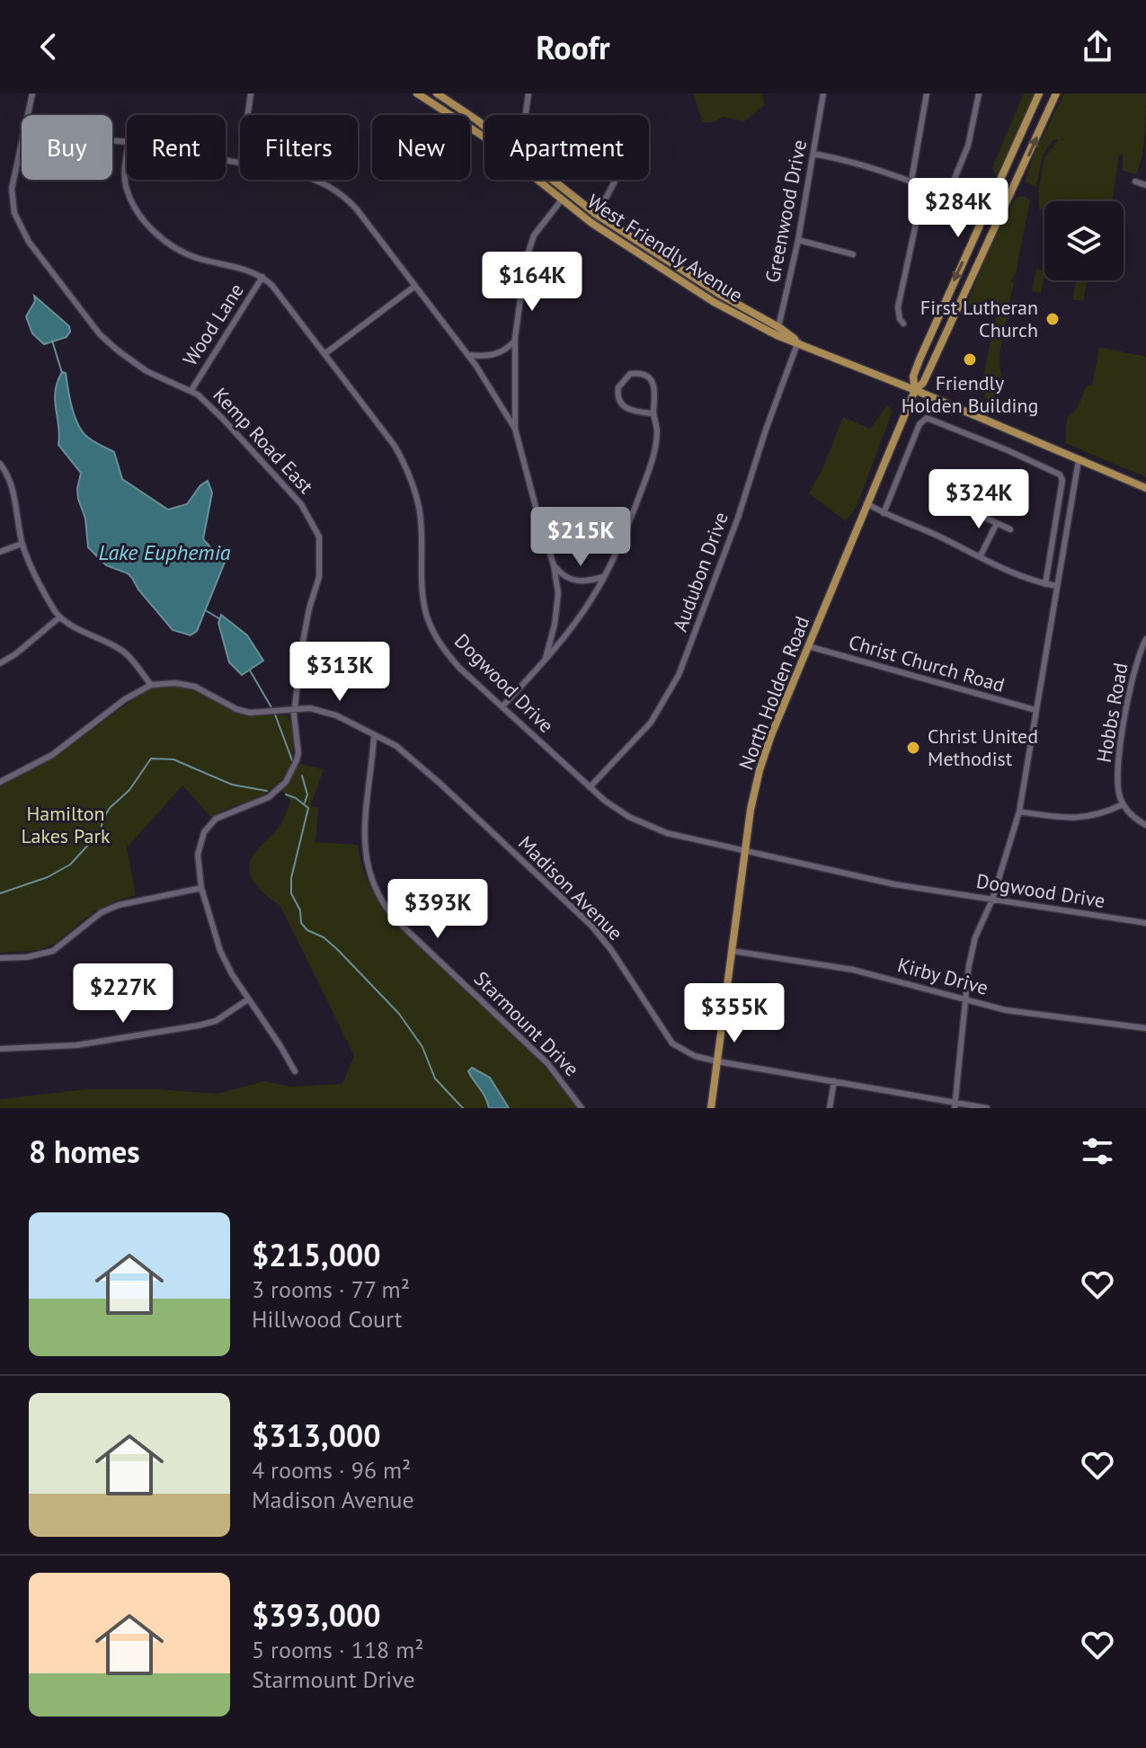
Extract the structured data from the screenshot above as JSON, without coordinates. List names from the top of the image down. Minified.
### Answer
{"streets":{"main road":["West Friendly Avenue","North Holden Road"],"street":["Greenwood Drive","Wood Lane","Kemp Road East","Audubon Drive","Christ Church Road","Dogwood Drive","Hobbs Road","Madison Avenue","Kirby Drive","Starmount Drive"]},"crossings":[["Greenwood Drive","West Friendly Avenue"],["West Friendly Avenue","Audubon Drive"],["West Friendly Avenue","North Holden Road"],["Wood Lane","Kemp Road East"],["Wood Lane","Dogwood Drive"],["Kemp Road East","Madison Avenue"],["Audubon Drive","Dogwood Drive"],["Christ Church Road","North Holden Road"],["Dogwood Drive","North Holden Road"],["North Holden Road","Madison Avenue"],["North Holden Road","Kirby Drive"],["Madison Avenue","Starmount Drive"]],"water":["Lake Euphemia"],"parks":["Hamilton Lakes Park"],"places":["First Lutheran Church","Friendly Holden Building","Christ United Methodist"],"page":{"header":"Roofr","chip":["Buy","Rent","Filters","New","Apartment"],"price":["$284K","$164K","$324K","$215K","$313K","$393K","$227K","$355K"],"heading":"8 homes","list":[{"name":"$215,000","note":"3 rooms · 77 m² · Hillwood Court"},{"name":"$313,000","note":"4 rooms · 96 m² · Madison Avenue"},{"name":"$393,000","note":"5 rooms · 118 m² · Starmount Drive"}]}}
